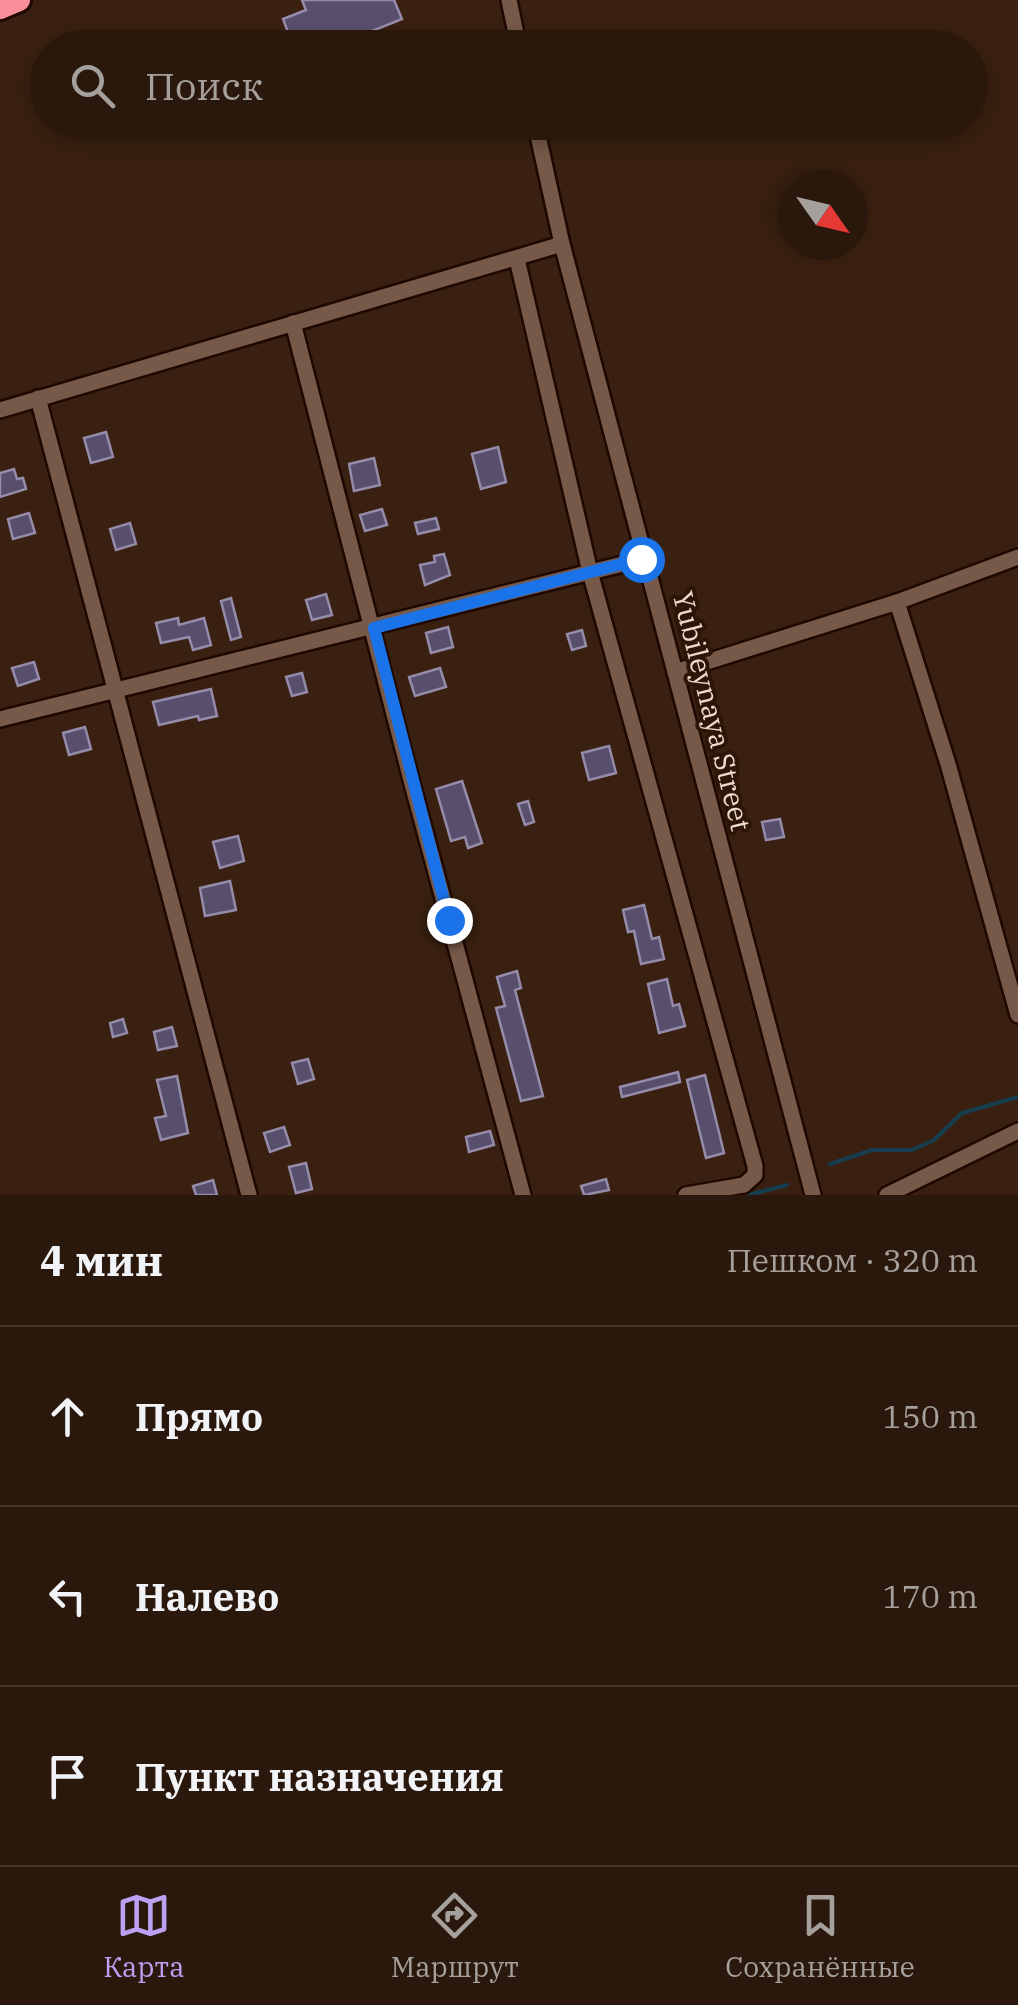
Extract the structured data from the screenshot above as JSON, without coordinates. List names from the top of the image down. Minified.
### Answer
{"streets":{"street":["Yubileynaya Street"]},"north":"bottom right","page":{"search":"Поиск","heading":["4 мин","Пешком · 320 m"],"list":[["Прямо","150 m"],["Налево","170 m"],"Пункт назначения"],"nav":["Карта","Маршрут","Сохранённые"]}}
